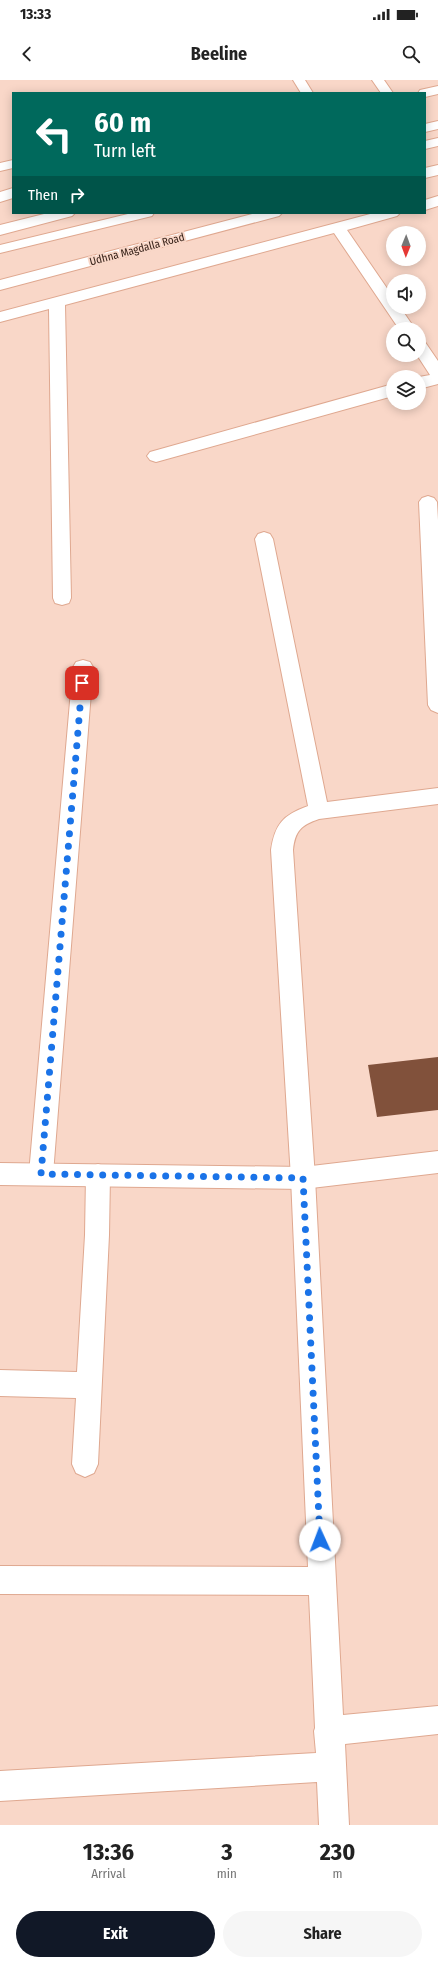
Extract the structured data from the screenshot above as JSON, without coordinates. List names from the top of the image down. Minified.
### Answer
{"streets":{"street":["Udhna Magdalla Road"]},"north":"bottom","page":{"status":"13:33","header":"Beeline","turn":["60 m","Turn left"],"then":"Then","eta":["13:36","Arrival","3","min","230","m"],"buttons":["Exit","Share"]}}
